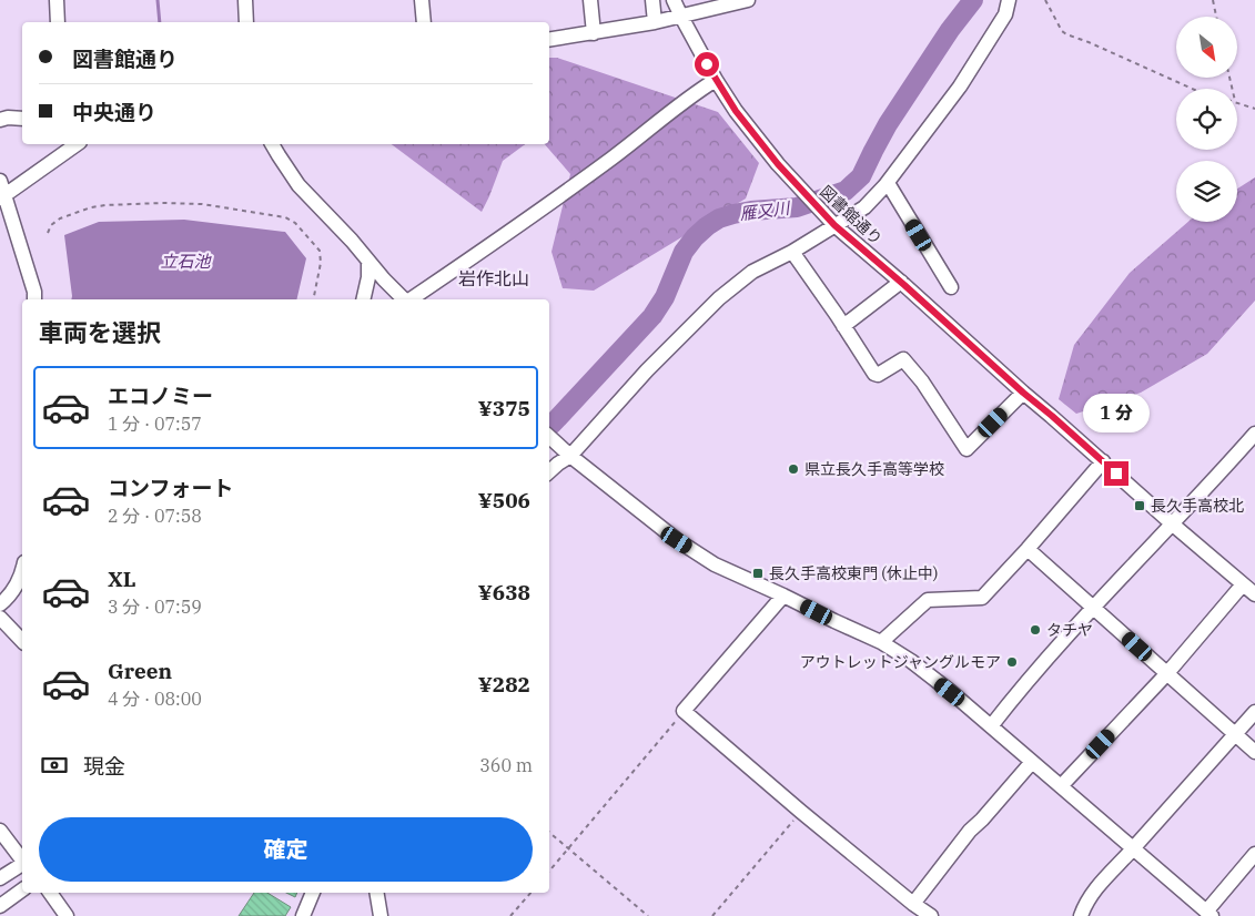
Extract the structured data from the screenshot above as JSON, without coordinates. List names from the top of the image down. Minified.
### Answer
{"streets":{"street":["図書館通り"]},"districts":["岩作北山"],"water":["雁又川","立石池"],"places":{"other":["県立長久手高等学校","タチヤ","アウトレットジャングルモア"],"transit":["長久手高校北","長久手高校東門 (休止中)"]},"north":"bottom right","page":{"banner":["図書館通り","中央通り"],"heading":"車両を選択","list":[{"name":"エコノミー","note":"1 分 · 07:57","value":"¥375"},{"name":"コンフォート","note":"2 分 · 07:58","value":"¥506"},{"name":"XL","note":"3 分 · 07:59","value":"¥638"},{"name":"Green","note":"4 分 · 08:00","value":"¥282"}],"bubble":"1 分","pay":["現金","360 m"],"buttons":"確定"}}
